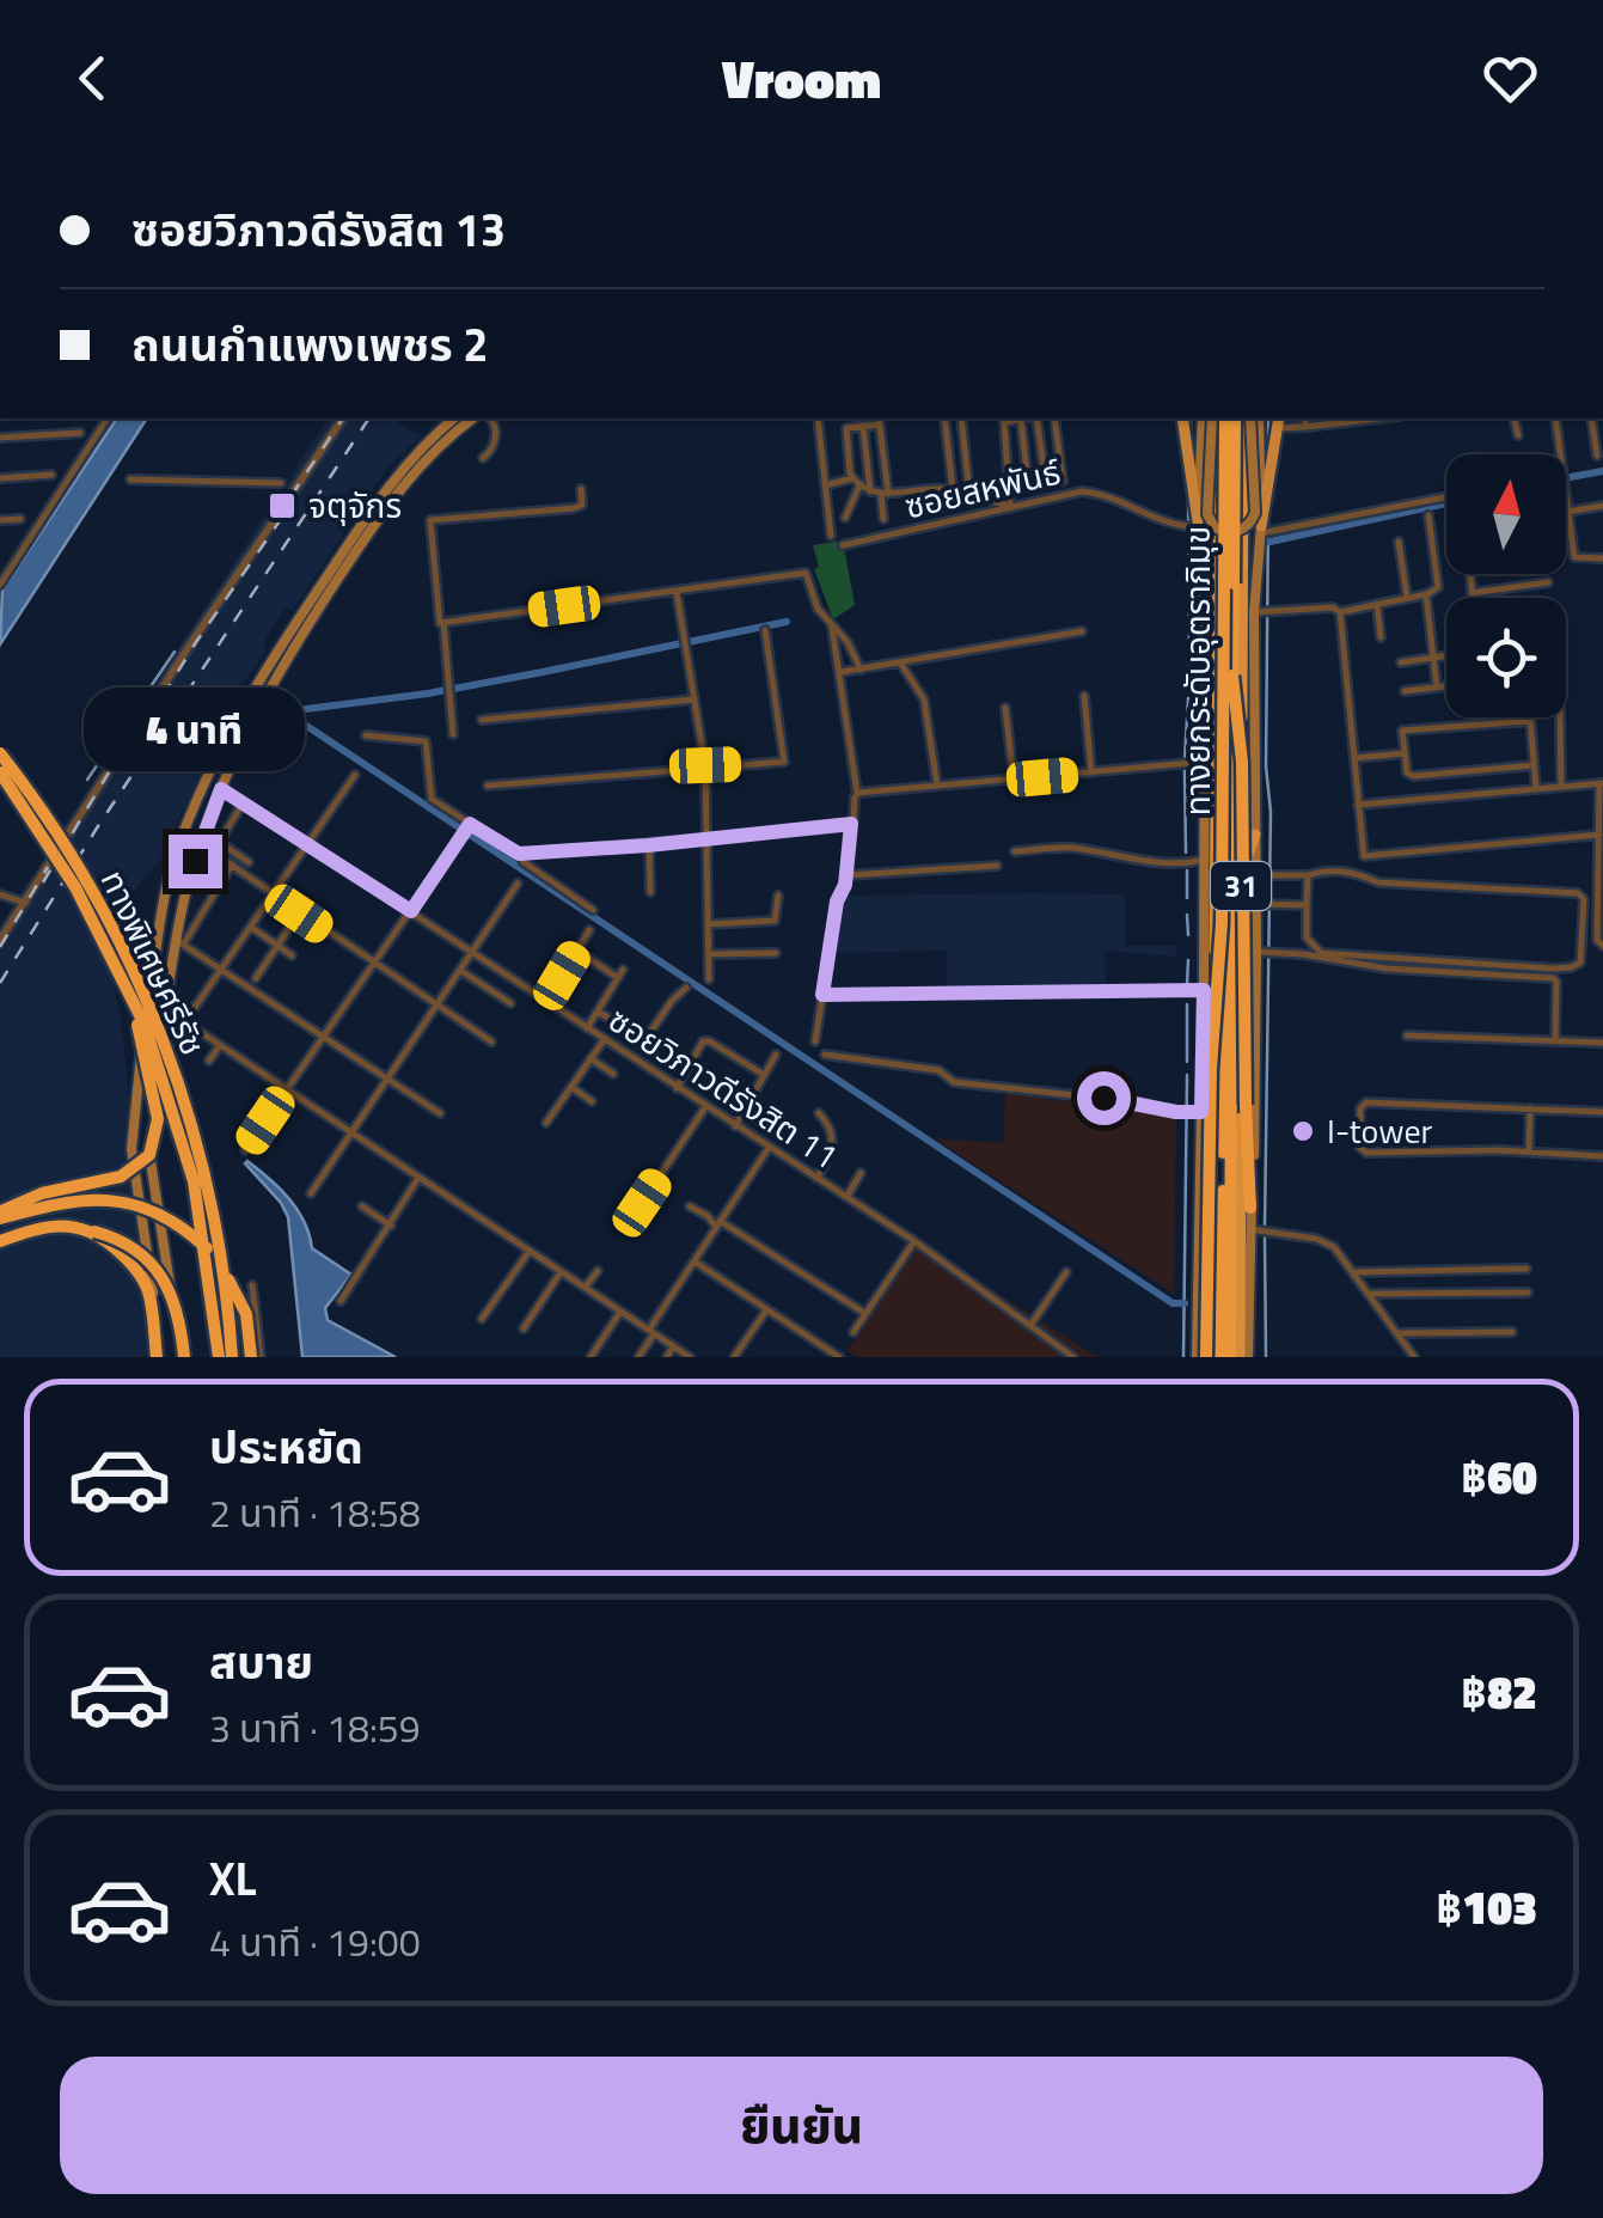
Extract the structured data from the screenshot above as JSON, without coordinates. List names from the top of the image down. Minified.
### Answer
{"streets":{"highway":["ทางยกระดับอุตราภิมุข","31","ทางพิเศษศรีรัช"],"street":["ซอยสหพันธ์","ซอยวิภาวดีรังสิต 11"]},"crossings":[["ทางยกระดับอุตราภิมุข","31"]],"places":{"transit":["จตุจักร"],"other":["I-tower"]},"north":"top","page":{"header":"Vroom","banner":["ซอยวิภาวดีรังสิต 13","ถนนกำแพงเพชร 2"],"bubble":"4 นาที","list":[{"name":"ประหยัด","note":"2 นาที · 18:58","value":"฿60"},{"name":"สบาย","note":"3 นาที · 18:59","value":"฿82"},{"name":"XL","note":"4 นาที · 19:00","value":"฿103"}],"buttons":"ยืนยัน"}}
